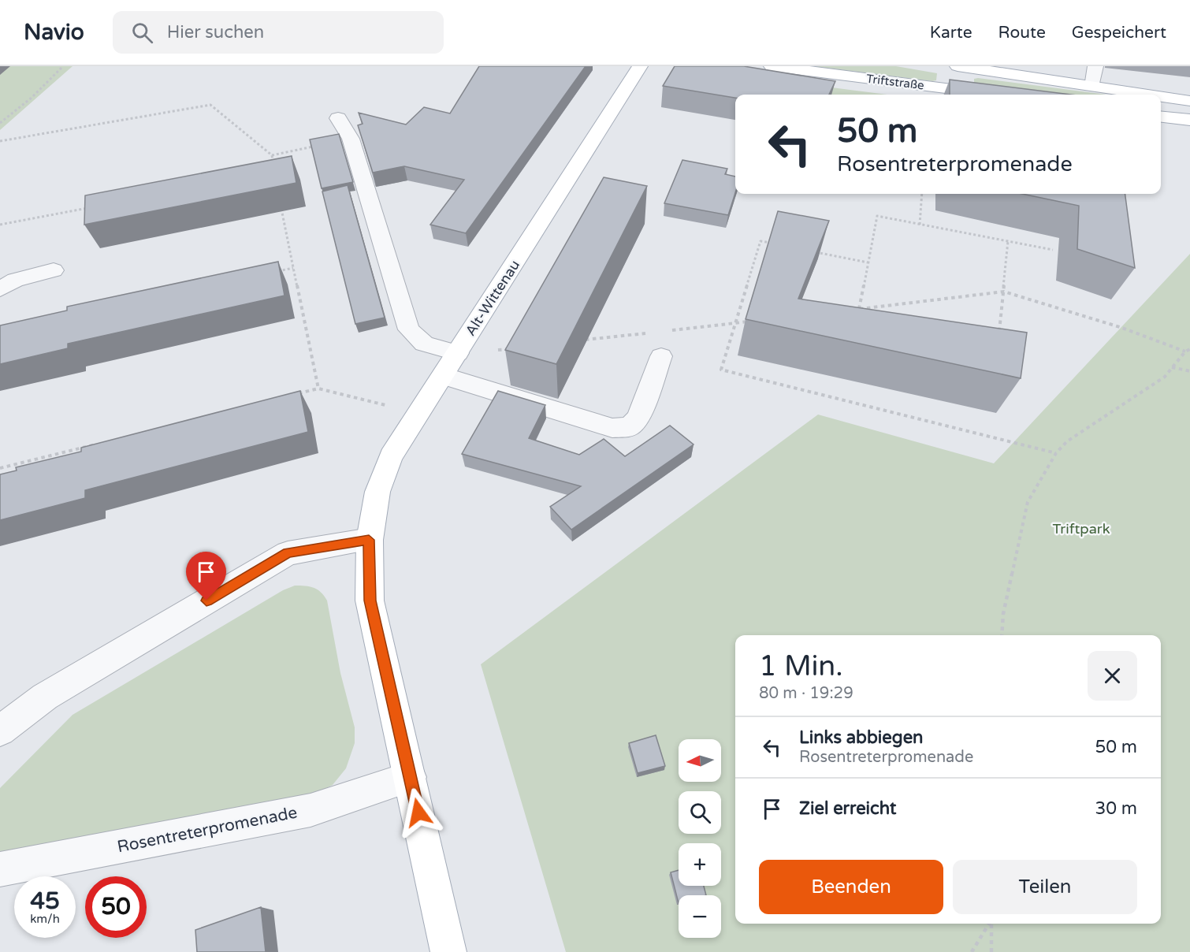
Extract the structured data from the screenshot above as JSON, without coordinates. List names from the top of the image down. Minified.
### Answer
{"streets":{"main road":["Triftstraße","Alt-Wittenau"],"street":["Rosentreterpromenade"]},"crossings":[["Alt-Wittenau","Rosentreterpromenade"]],"parks":["Triftpark"],"north":"left","page":{"header":"Navio","search":"Hier suchen","nav":["Karte","Route","Gespeichert"],"turn":["50 m","Rosentreterpromenade"],"heading":["1 Min.","80 m · 19:29"],"list":[{"name":"Links abbiegen","note":"Rosentreterpromenade","value":"50 m"},{"name":"Ziel erreicht","value":"30 m"}],"map_buttons":["+","−"],"buttons":["Beenden","Teilen"],"speed":"45 km/h","limit":"50"}}
